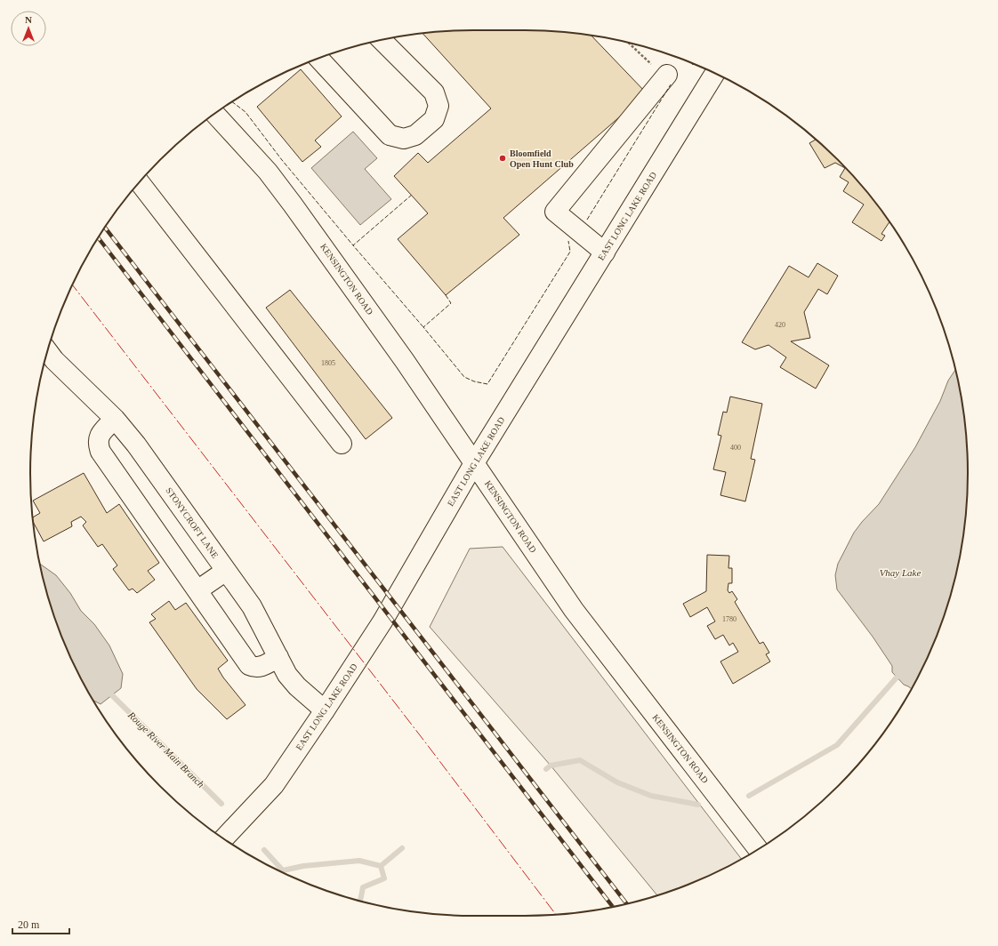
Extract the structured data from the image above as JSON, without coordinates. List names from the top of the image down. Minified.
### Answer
{"streets":{"street":["EAST LONG LAKE ROAD","KENSINGTON ROAD","STONYCROFT LANE"]},"crossings":[["EAST LONG LAKE ROAD","KENSINGTON ROAD"],["EAST LONG LAKE ROAD","STONYCROFT LANE"]],"water":["Vhay Lake","Rouge River Main Branch"],"places":["Bloomfield Open Hunt Club"],"house_numbers":["420","1805","400","1780"],"scale_bar":"20 m","north":"top"}
